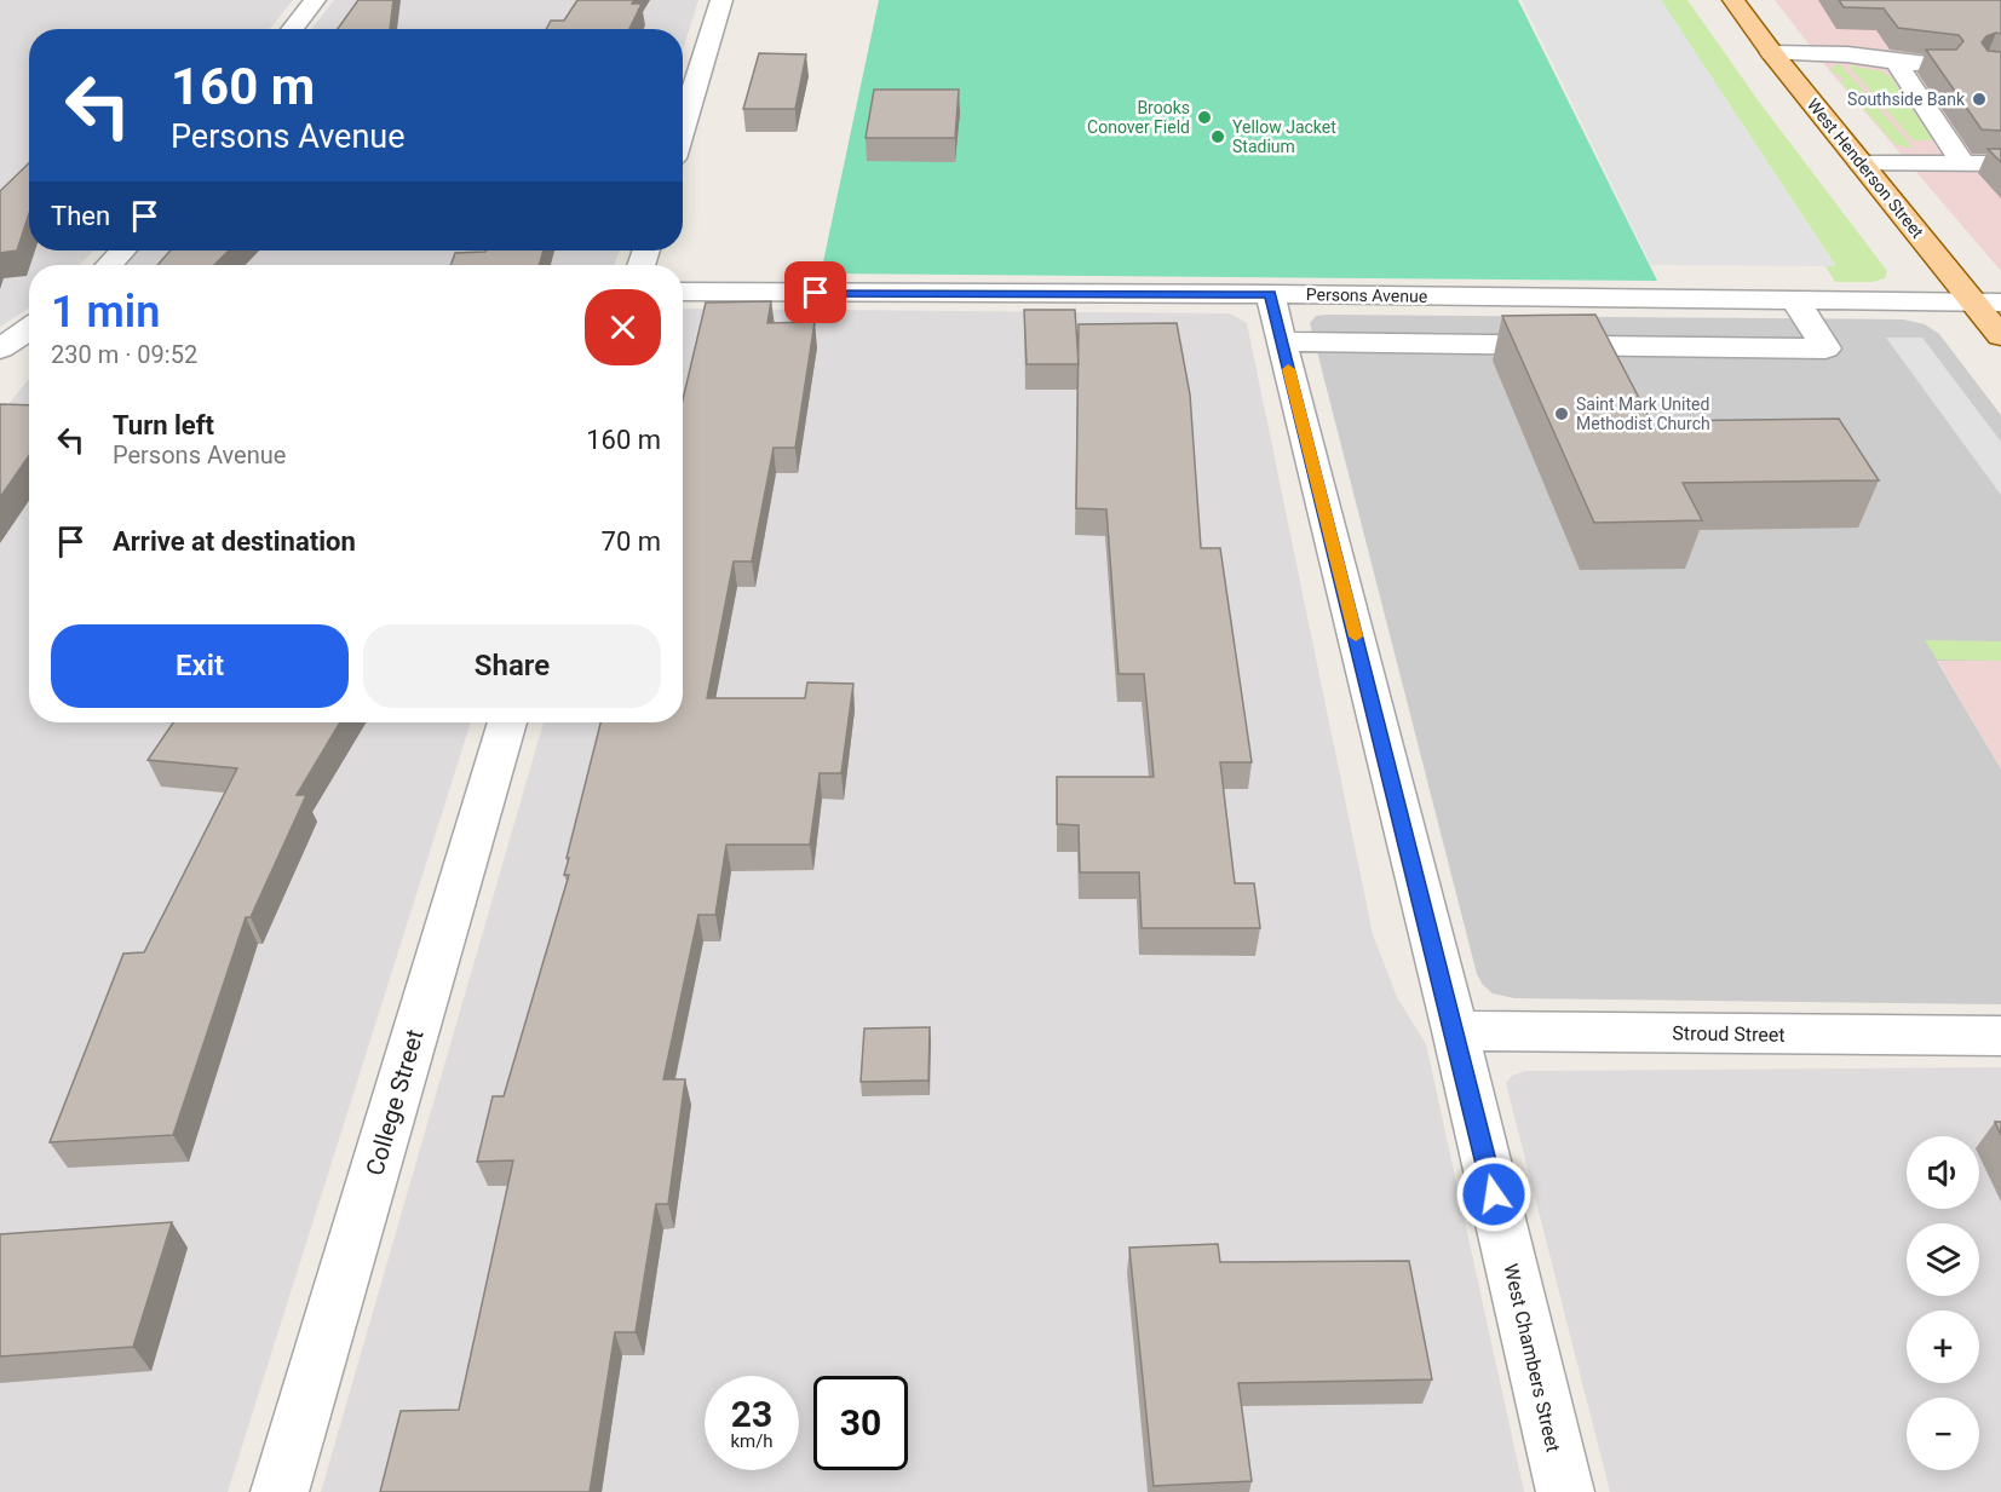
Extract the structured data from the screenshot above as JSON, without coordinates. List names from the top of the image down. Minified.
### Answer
{"streets":{"main road":["West Henderson Street"],"street":["Persons Avenue","Stroud Street","College Street","West Chambers Street"]},"crossings":[["West Henderson Street","Persons Avenue"],["Persons Avenue","West Chambers Street"],["Stroud Street","West Chambers Street"]],"places":["Southside Bank","Brooks Conover Field","Yellow Jacket Stadium","Saint Mark United Methodist Church"],"page":{"turn":["160 m","Persons Avenue"],"then":"Then","heading":["1 min","230 m · 09:52"],"list":[{"name":"Turn left","note":"Persons Avenue","value":"160 m"},{"name":"Arrive at destination","value":"70 m"}],"buttons":["Exit","Share"],"map_buttons":["+","−"],"speed":"23 km/h","limit":"30"}}
